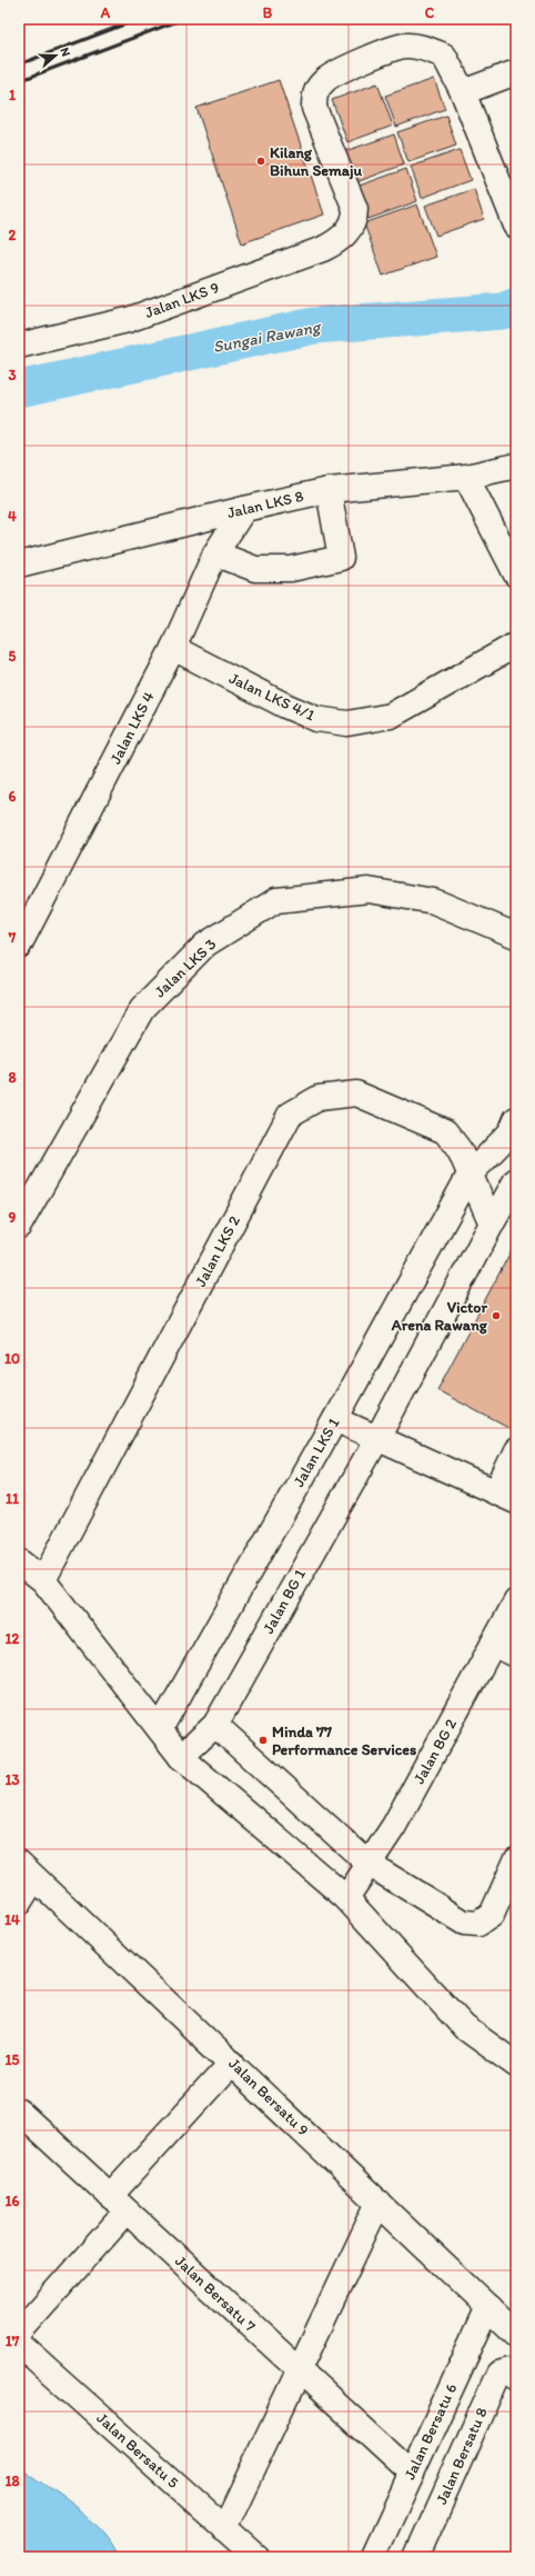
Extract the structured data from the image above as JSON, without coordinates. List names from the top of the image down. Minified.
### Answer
{"streets":{"street":["Jalan LKS 9","Jalan LKS 8","Jalan LKS 4/1","Jalan LKS 4","Jalan LKS 3","Jalan LKS 2","Jalan LKS 1","Jalan BG 1","Jalan BG 2","Jalan Bersatu 9","Jalan Bersatu 7","Jalan Bersatu 6","Jalan Bersatu 5","Jalan Bersatu 8"]},"crossings":[["Jalan LKS 8","Jalan LKS 4"],["Jalan LKS 4/1","Jalan LKS 4"],["Jalan LKS 2","Jalan LKS 1"],["Jalan LKS 2","Jalan BG 1"],["Jalan Bersatu 9","Jalan Bersatu 6"],["Jalan Bersatu 7","Jalan Bersatu 6"]],"water":["Sungai Rawang"],"places":["Kilang Bihun Semaju","Victor Arena Rawang","Minda 77 Performance Services"],"north":"right","grid":{"columns":["A","B","C"],"rows":["1","2","3","4","5","6","7","8","9","10","11","12","13","14","15","16","17","18"]}}
